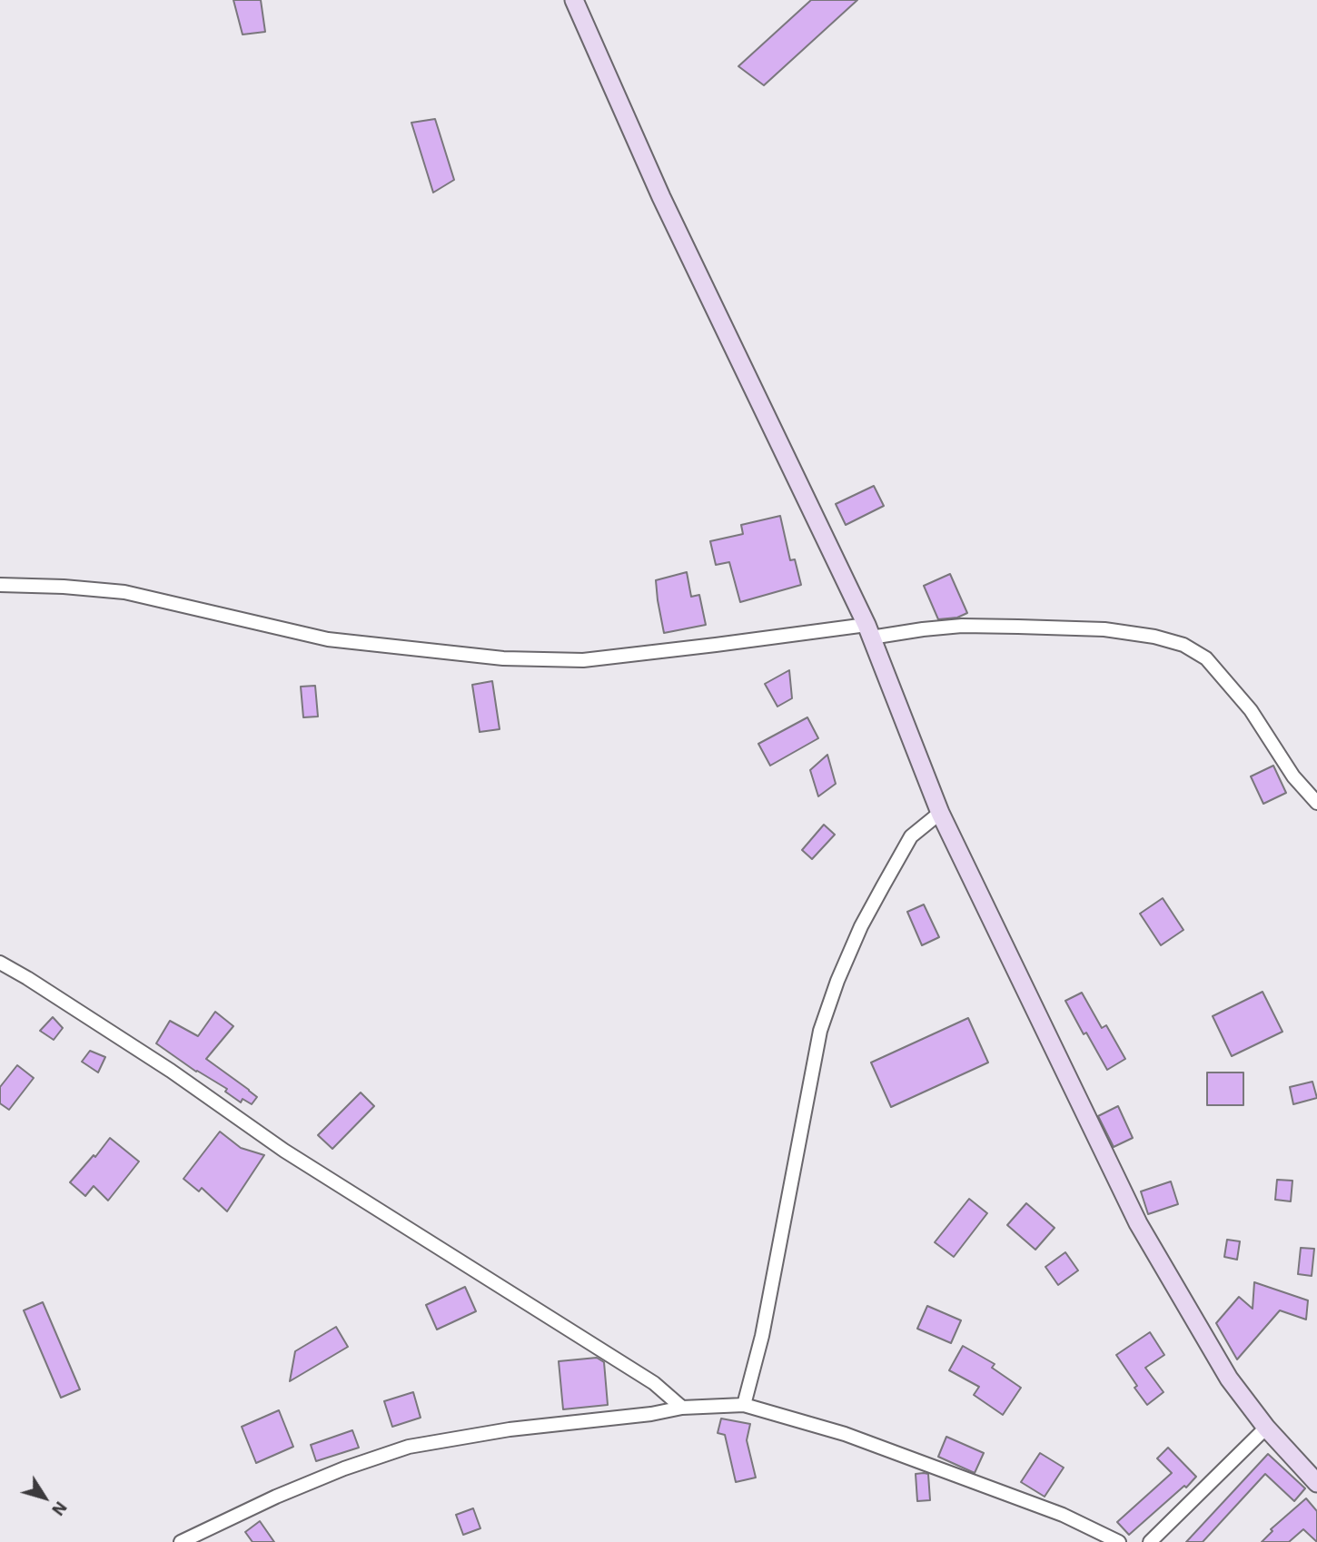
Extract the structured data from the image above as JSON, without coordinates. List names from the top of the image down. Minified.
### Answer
{"north":"bottom right"}
